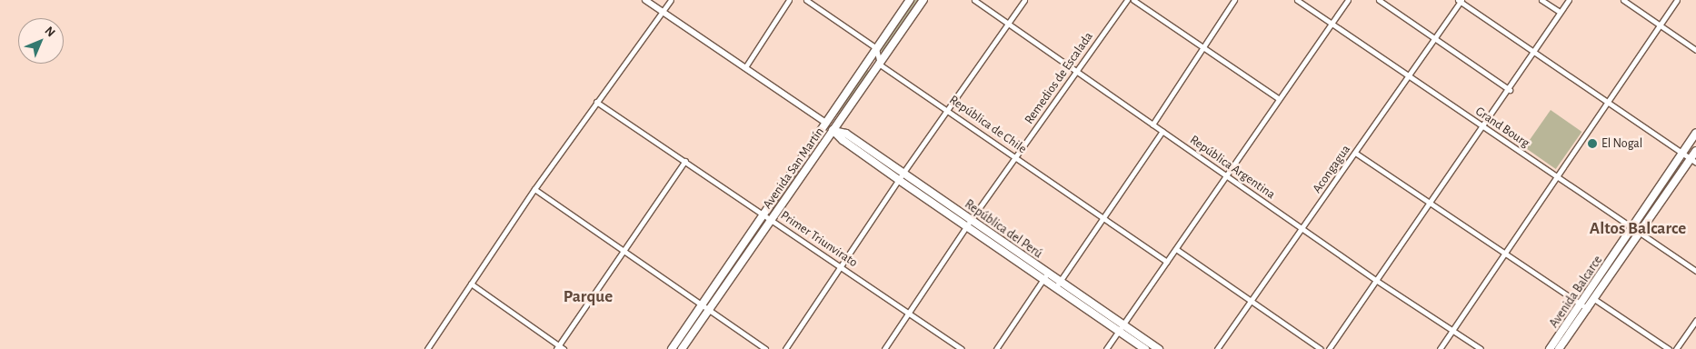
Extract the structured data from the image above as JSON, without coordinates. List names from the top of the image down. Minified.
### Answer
{"streets":{"main road":["Avenida San Martín","República del Perú","Avenida Balcarce"],"street":["Remedios de Escalada","República de Chile","Grand Bourg","República Argentina","Acongagua","Primer Triunvirato"]},"crossings":[["Remedios de Escalada","República de Chile"],["Remedios de Escalada","República Argentina"],["Remedios de Escalada","República del Perú"],["Remedios de Escalada","Primer Triunvirato"],["República de Chile","Avenida San Martín"],["Grand Bourg","Acongagua"],["Grand Bourg","Avenida Balcarce"],["República Argentina","Acongagua"],["Avenida San Martín","República del Perú"],["Avenida San Martín","Primer Triunvirato"]],"districts":["Altos Balcarce","Parque"],"places":["El Nogal"],"north":"top right"}
